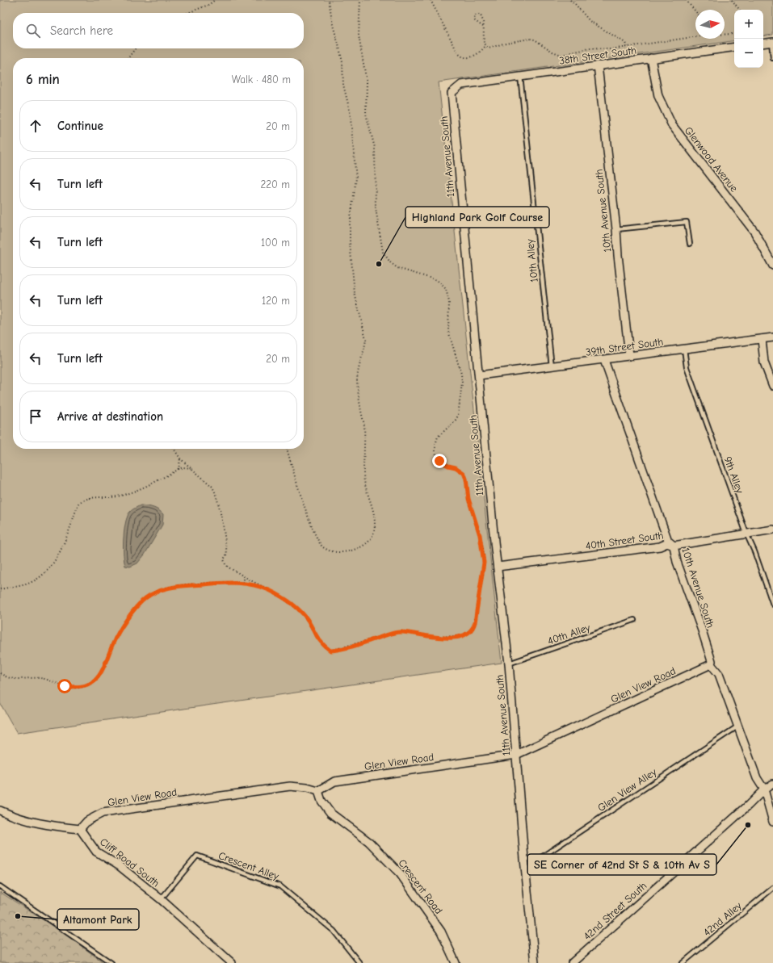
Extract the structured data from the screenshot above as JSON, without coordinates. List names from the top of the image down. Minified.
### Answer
{"streets":{"street":["38th Street South","11th Avenue South","Glenwood Avenue","10th Avenue South","39th Street South","40th Street South","Glen View Road","Cliff Road South","Crescent Road","42nd Street South"],"lane":["10th Alley","9th Alley","40th Alley","Glen View Alley","Crescent Alley","42nd Alley"]},"crossings":[["38th Street South","11th Avenue South"],["38th Street South","Glenwood Avenue"],["38th Street South","10th Avenue South"],["38th Street South","10th Alley"],["11th Avenue South","39th Street South"],["11th Avenue South","40th Street South"],["11th Avenue South","40th Alley"],["11th Avenue South","Glen View Road"],["11th Avenue South","Glen View Alley"],["10th Avenue South","39th Street South"],["10th Avenue South","40th Street South"],["10th Avenue South","Glen View Road"],["10th Avenue South","Glen View Alley"],["10th Avenue South","42nd Street South"],["10th Alley","39th Street South"],["39th Street South","9th Alley"],["9th Alley","40th Street South"],["Glen View Road","Cliff Road South"],["Glen View Road","Crescent Road"],["Cliff Road South","Crescent Alley"]],"places":["Highland Park Golf Course","SE Corner of 42nd St S & 10th Av S","Altamont Park"],"north":"right","page":{"map_buttons":["+","−"],"search":"Search here","heading":["6 min","Walk · 480 m"],"list":[["Continue","20 m"],["Turn left","220 m"],["Turn left","100 m"],["Turn left","120 m"],["Turn left","20 m"],"Arrive at destination"]}}
